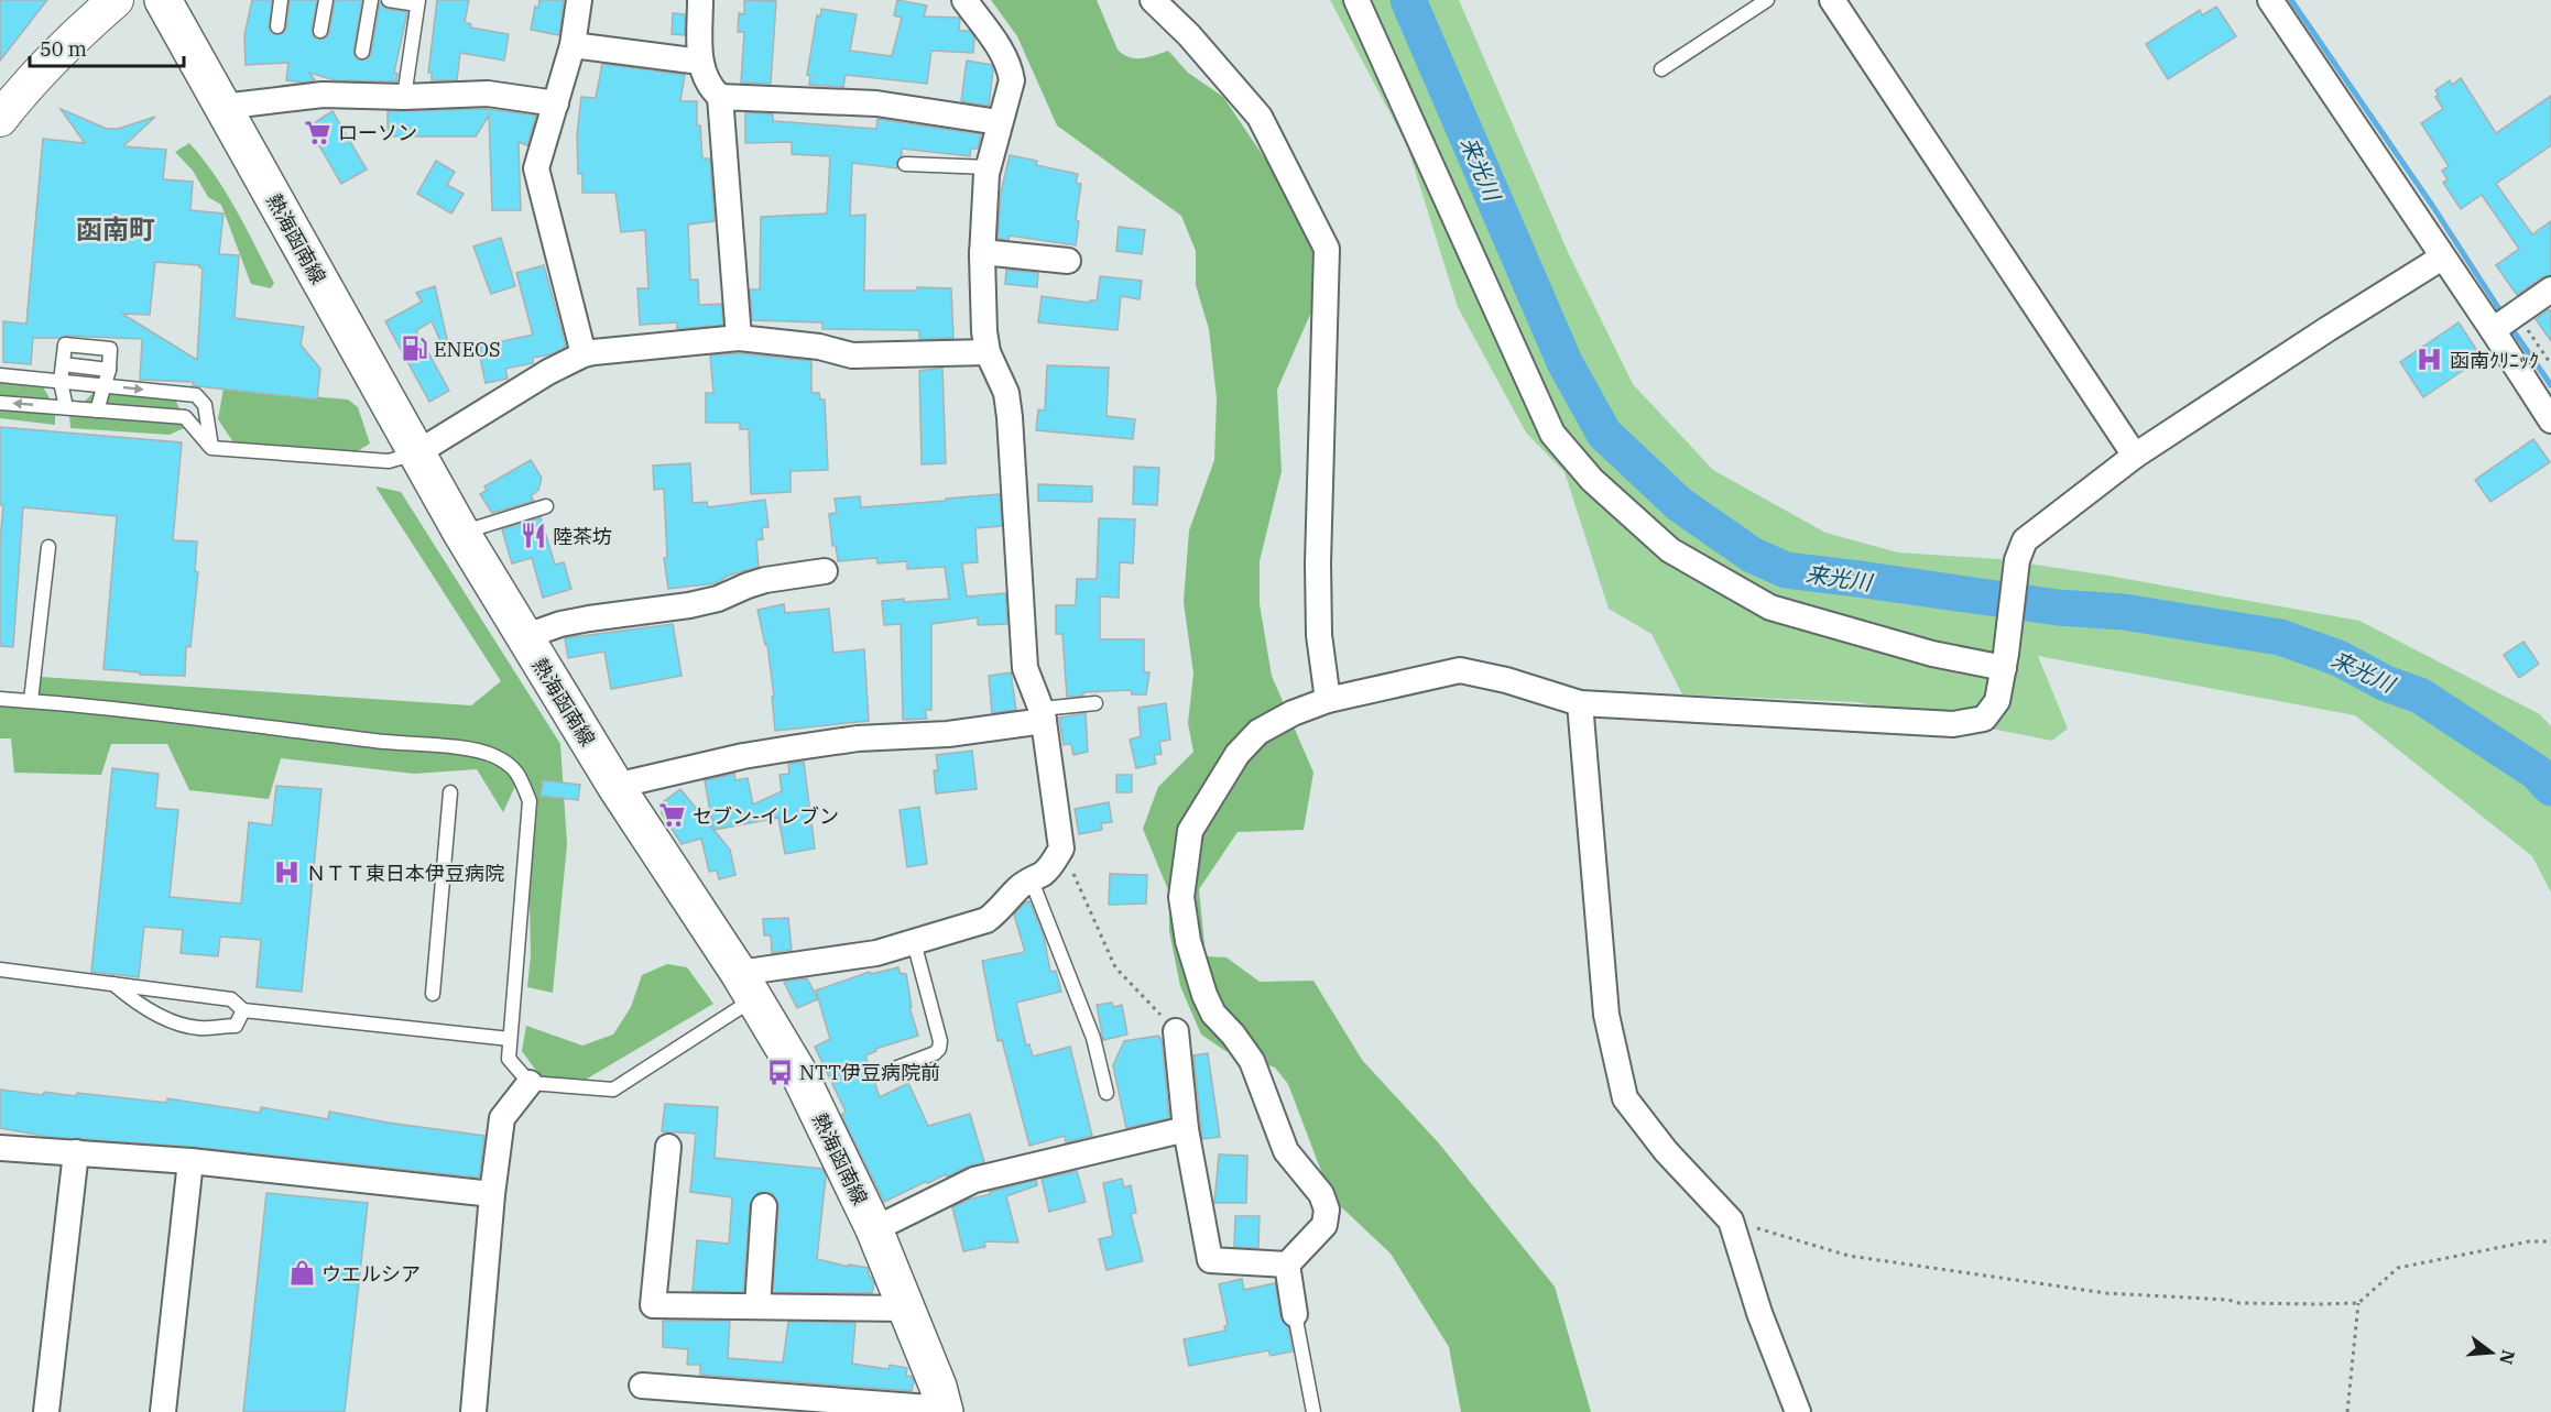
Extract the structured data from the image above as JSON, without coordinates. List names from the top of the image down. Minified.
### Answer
{"streets":{"main road":["熱海函南線"]},"districts":["函南町"],"water":["来光川"],"places":{"supermarket":["ローソン","セブン-イレブン"],"fuel station":["ENEOS"],"hospital":["函南ｸﾘﾆｯｸ","ＮＴＴ東日本伊豆病院"],"restaurant":["陸茶坊"],"bus stop":["NTT伊豆病院前"],"shop":["ウエルシア"]},"scale_bar":"50 m","north":"right"}
